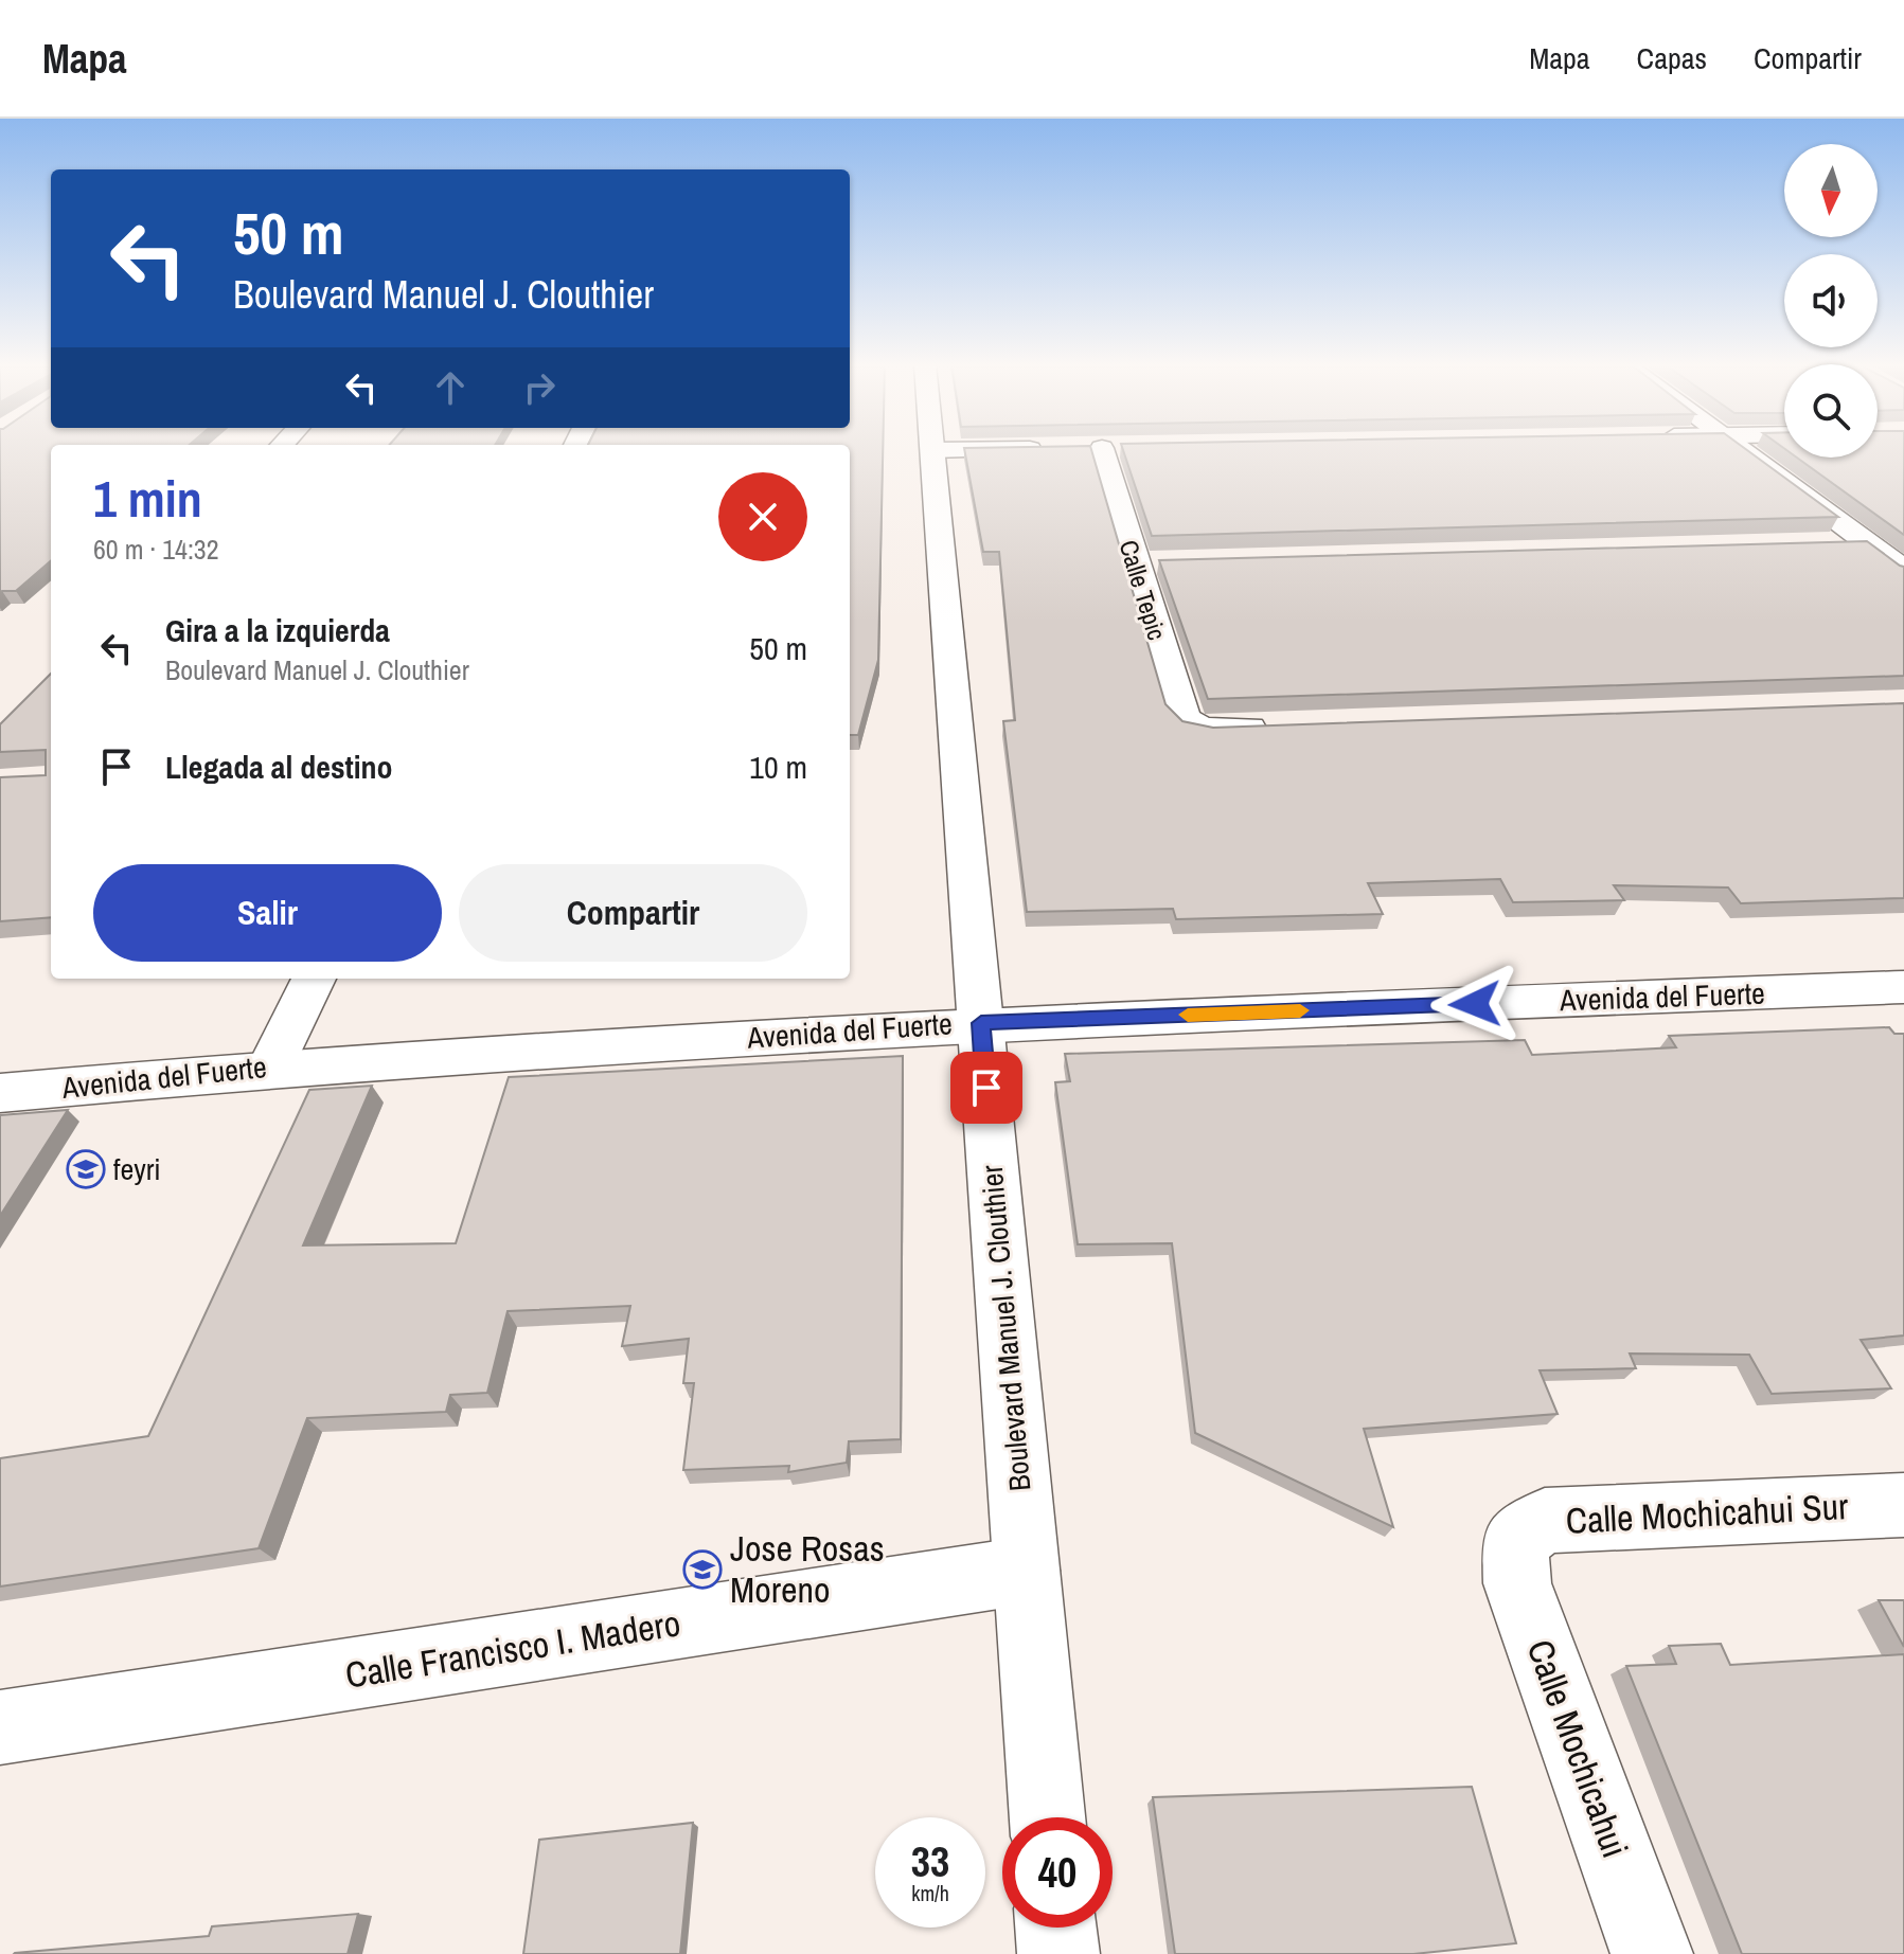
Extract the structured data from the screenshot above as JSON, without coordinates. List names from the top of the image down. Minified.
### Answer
{"streets":{"street":["Calle Tepic","Avenida del Fuerte","Boulevard Manuel J. Clouthier","Calle Mochicahui Sur","Calle Francisco I. Madero","Calle Mochicahui"]},"crossings":[["Calle Tepic","Boulevard Manuel J. Clouthier"],["Avenida del Fuerte","Boulevard Manuel J. Clouthier"],["Boulevard Manuel J. Clouthier","Calle Francisco I. Madero"],["Calle Mochicahui Sur","Calle Mochicahui"]],"places":{"school or university":["feyri","Jose Rosas Moreno"]},"north":"bottom","page":{"header":"Mapa","nav":["Mapa","Capas","Compartir"],"turn":["50 m","Boulevard Manuel J. Clouthier"],"heading":["1 min","60 m · 14:32"],"list":[{"name":"Gira a la izquierda","note":"Boulevard Manuel J. Clouthier","value":"50 m"},{"name":"Llegada al destino","value":"10 m"}],"buttons":["Salir","Compartir"],"speed":"33 km/h","limit":"40"}}
